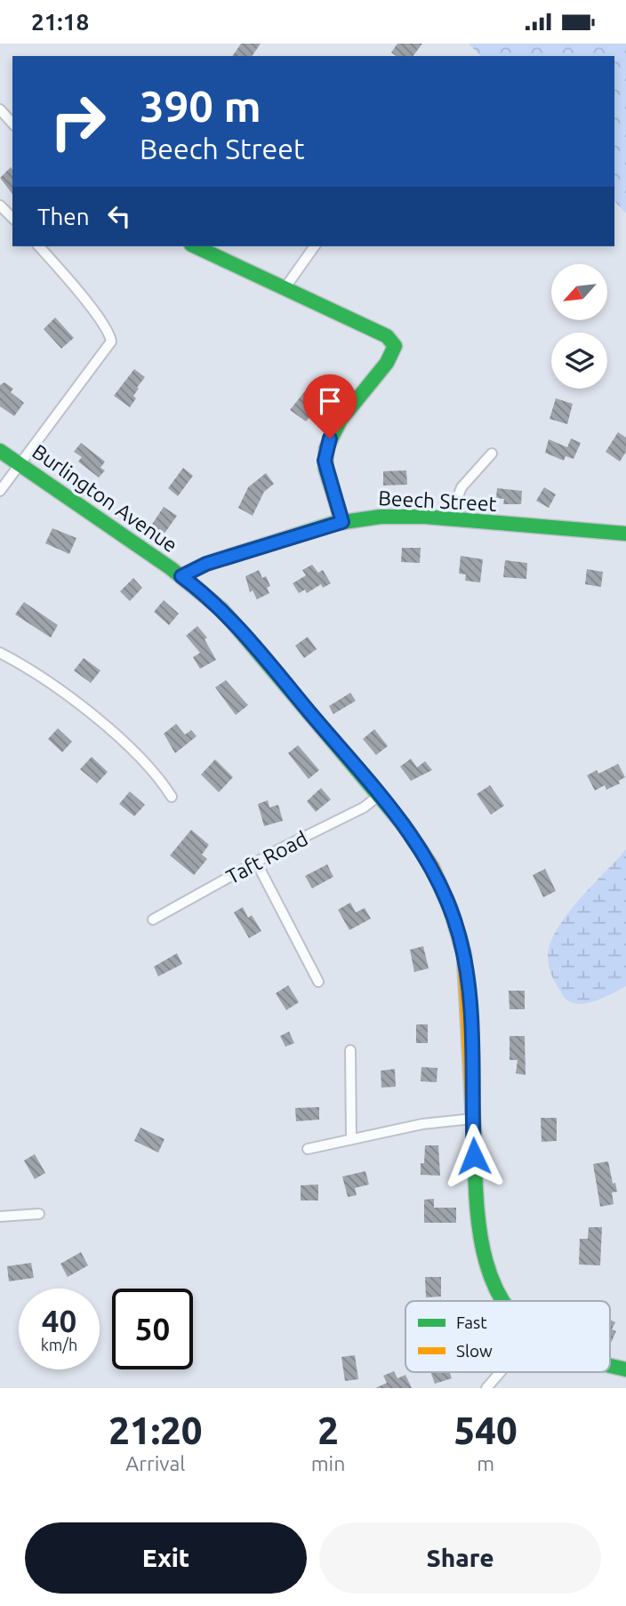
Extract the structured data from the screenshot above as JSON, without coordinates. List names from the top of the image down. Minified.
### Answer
{"streets":{"main road":["Burlington Avenue","Beech Street"],"street":["Taft Road"]},"crossings":[["Burlington Avenue","Beech Street"],["Burlington Avenue","Taft Road"]],"legend":["Fast","Slow"],"north":"bottom left","page":{"status":"21:18","turn":["390 m","Beech Street"],"then":"Then","speed":"40 km/h","limit":"50","eta":["21:20","Arrival","2","min","540","m"],"buttons":["Exit","Share"]}}
